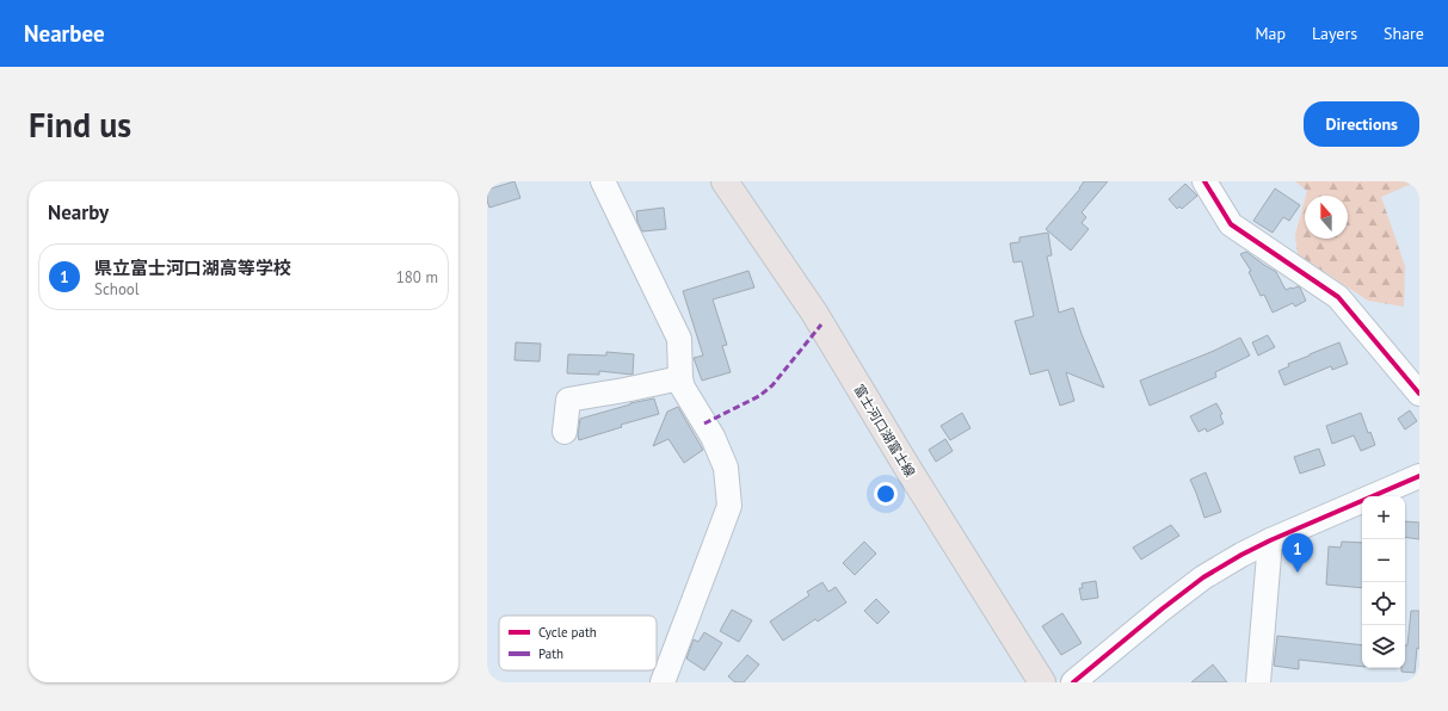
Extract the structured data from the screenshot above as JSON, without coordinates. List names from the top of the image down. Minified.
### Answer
{"streets":{"main road":["富士河口湖富士線"]},"legend":["Cycle path","Path"],"north":"top","page":{"header":"Nearbee","nav":["Map","Layers","Share"],"buttons":"Directions","title":"Find us","heading":"Nearby","list":[{"mark":"1","name":"県立富士河口湖高等学校","note":"School","value":"180 m"}],"map_buttons":["+","−"],"pins":"1"}}
